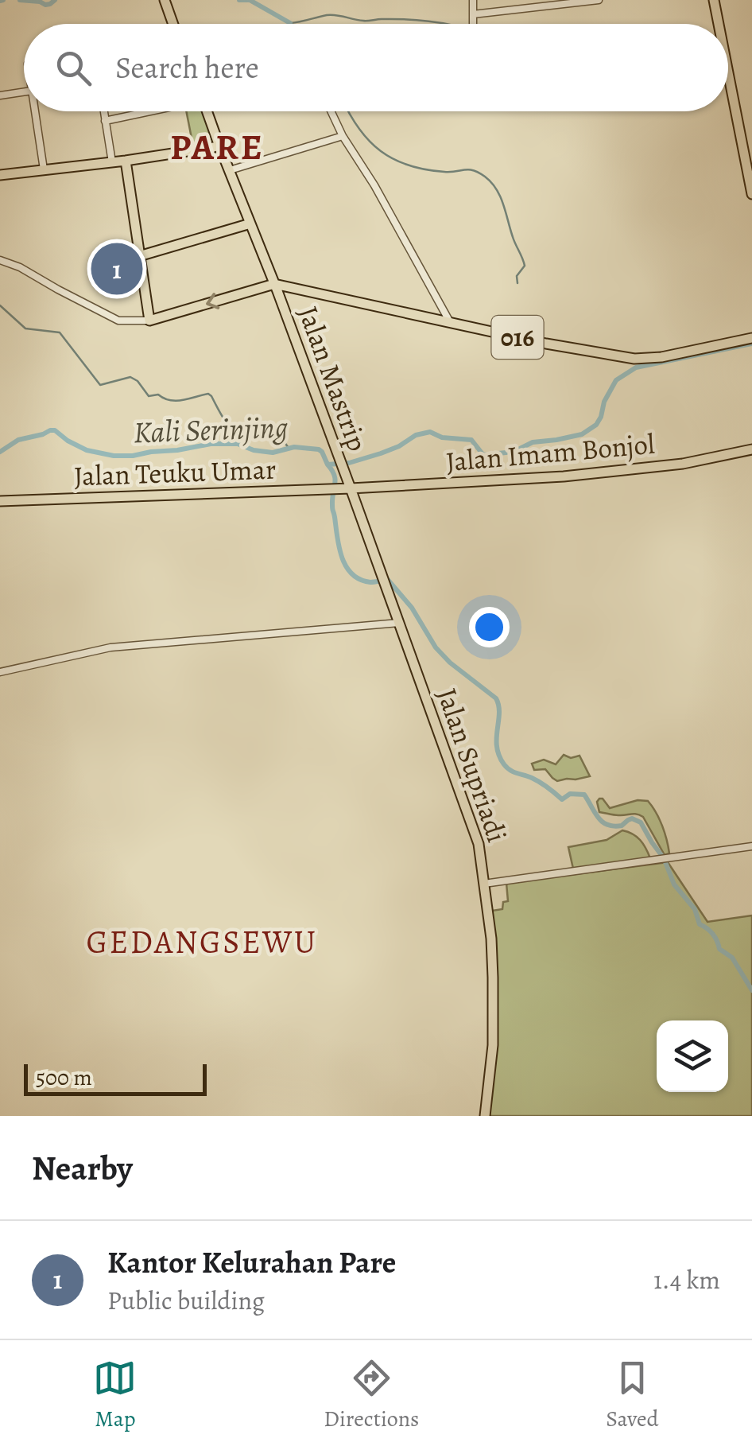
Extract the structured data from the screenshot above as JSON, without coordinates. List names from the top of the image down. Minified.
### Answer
{"streets":{"main road":["016","Jalan Mastrip","Jalan Imam Bonjol","Jalan Teuku Umar","Jalan Supriadi"]},"crossings":[["016","Jalan Mastrip"],["Jalan Mastrip","Jalan Imam Bonjol"],["Jalan Mastrip","Jalan Teuku Umar"],["Jalan Mastrip","Jalan Supriadi"],["Jalan Imam Bonjol","Jalan Teuku Umar"],["Jalan Imam Bonjol","Jalan Supriadi"],["Jalan Teuku Umar","Jalan Supriadi"]],"districts":["PARE","GEDANGSEWU"],"water":["Kali Serinjing"],"scale_bar":"500 m","page":{"search":"Search here","pins":"1","scale":"500 m","heading":"Nearby","list":[{"mark":"1","name":"Kantor Kelurahan Pare","note":"Public building","value":"1.4 km"}],"nav":["Map","Directions","Saved"]}}
